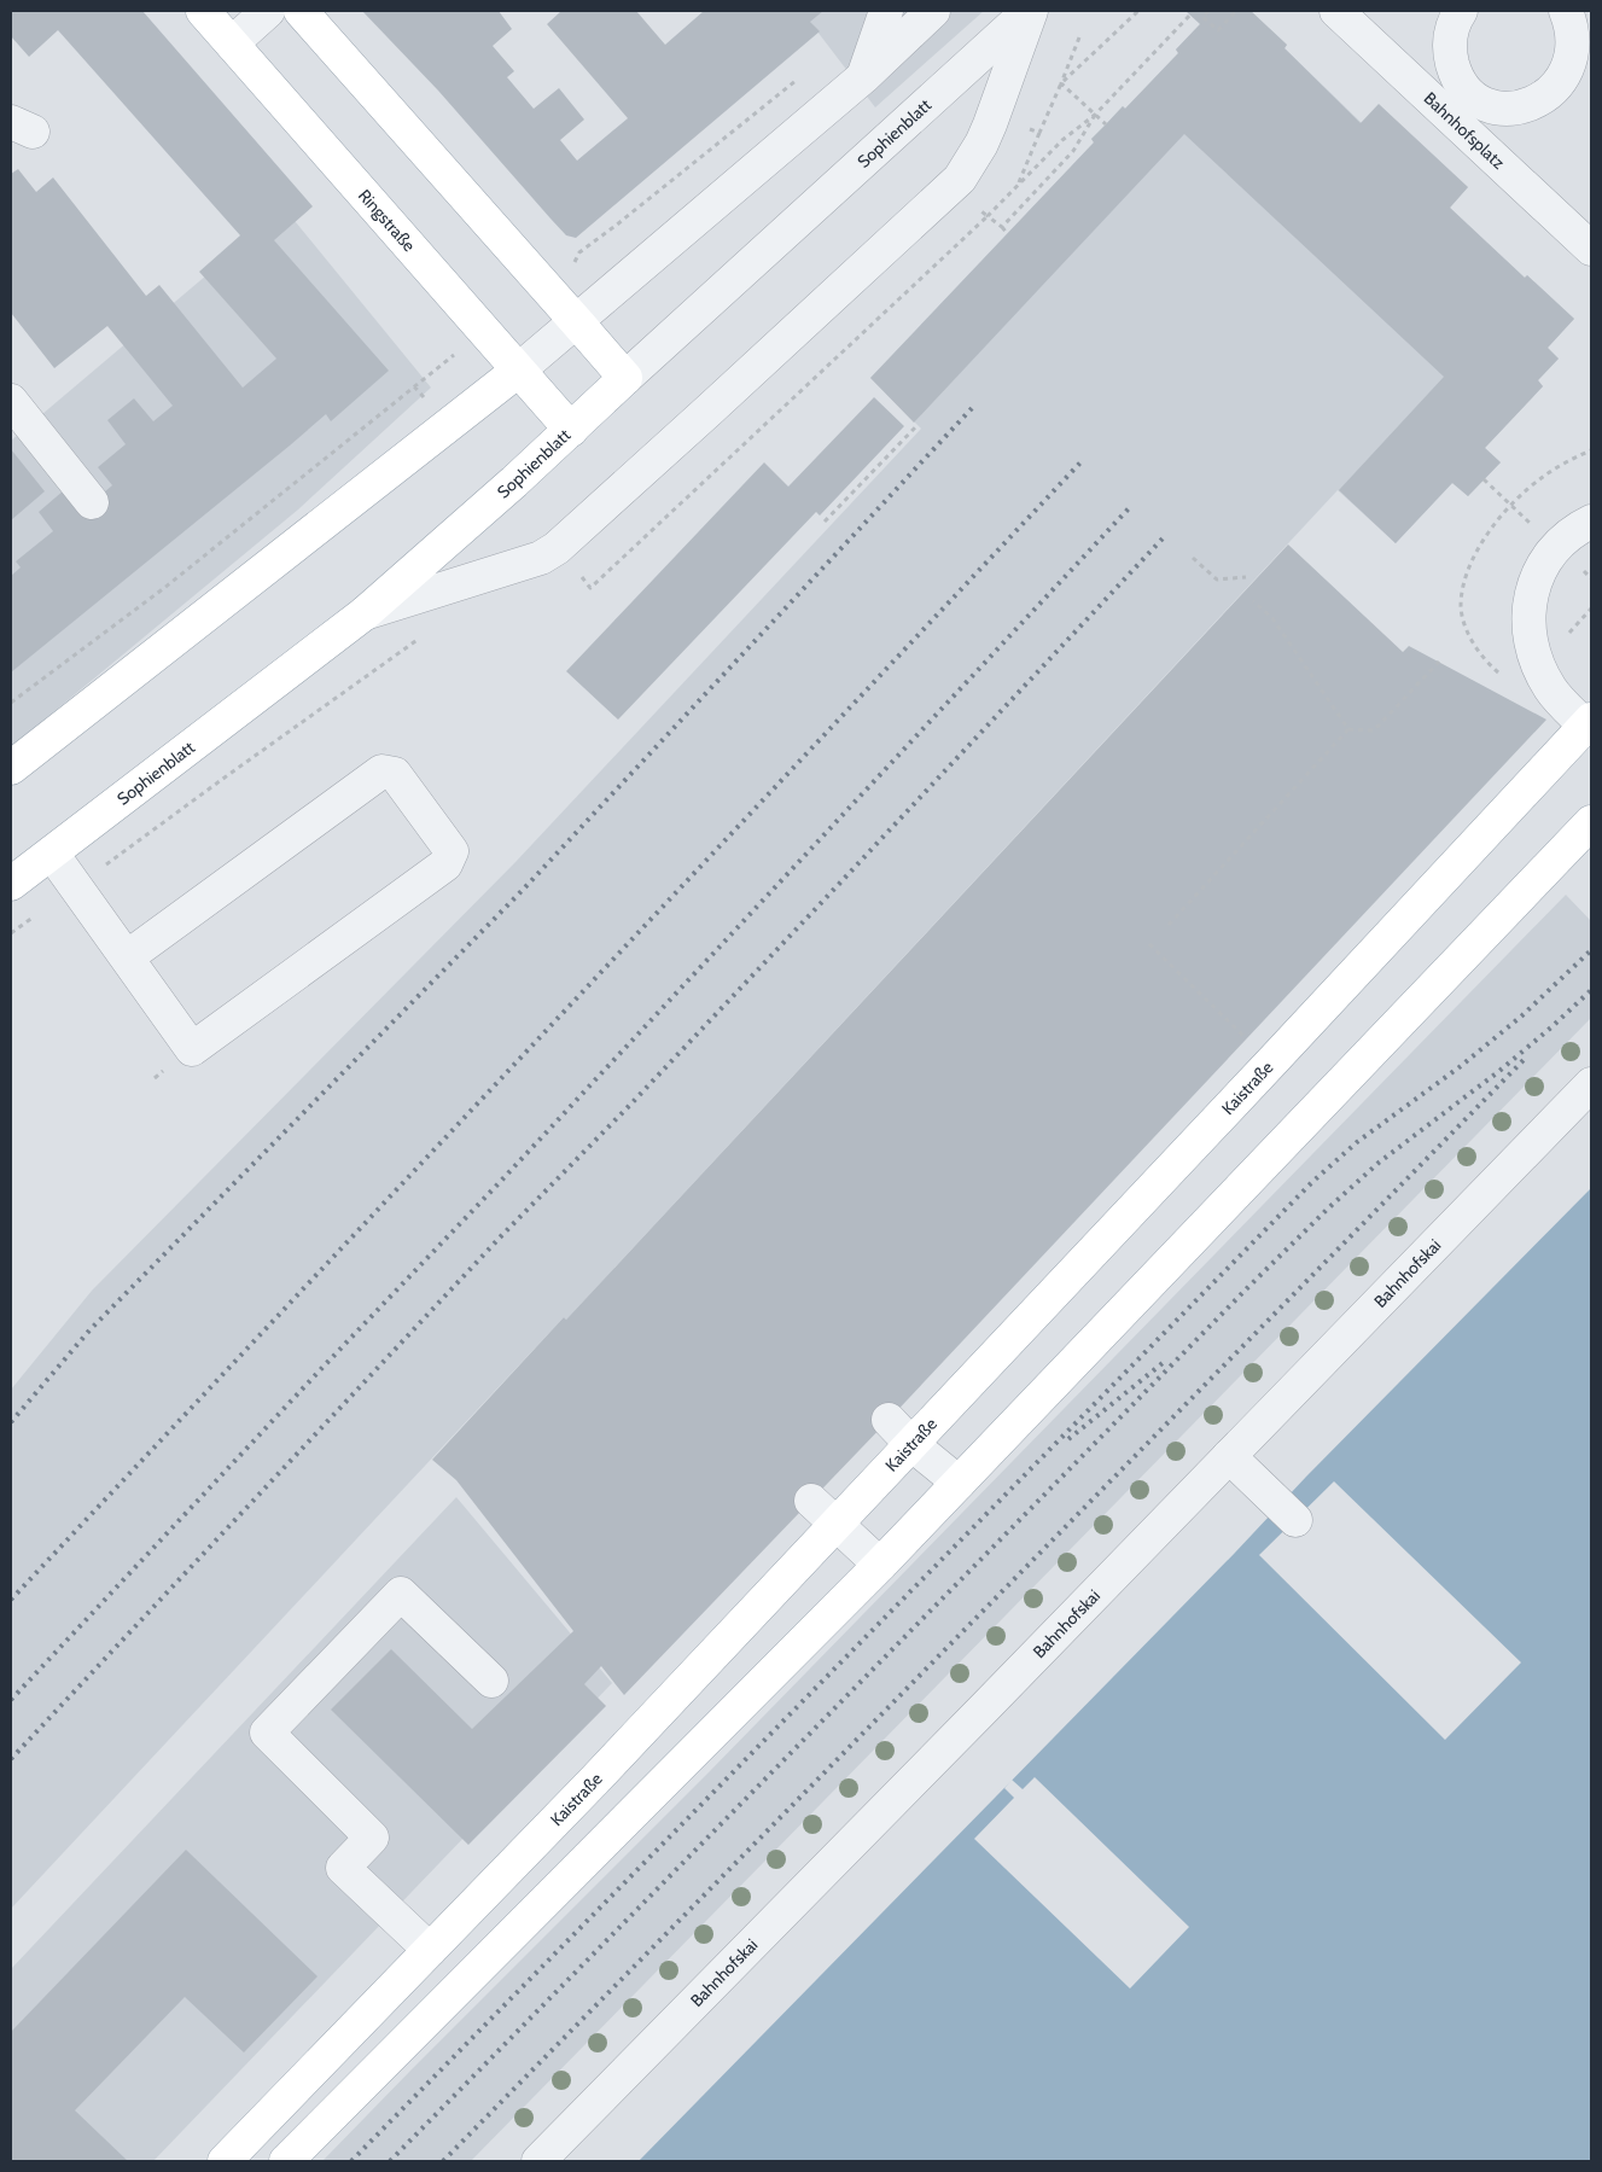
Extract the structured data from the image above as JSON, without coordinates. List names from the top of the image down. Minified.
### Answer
{"streets":{"main road":["Sophienblatt","Ringstraße","Kaistraße"],"street":["Bahnhofsplatz","Bahnhofskai"]},"crossings":[["Sophienblatt","Ringstraße"]]}
